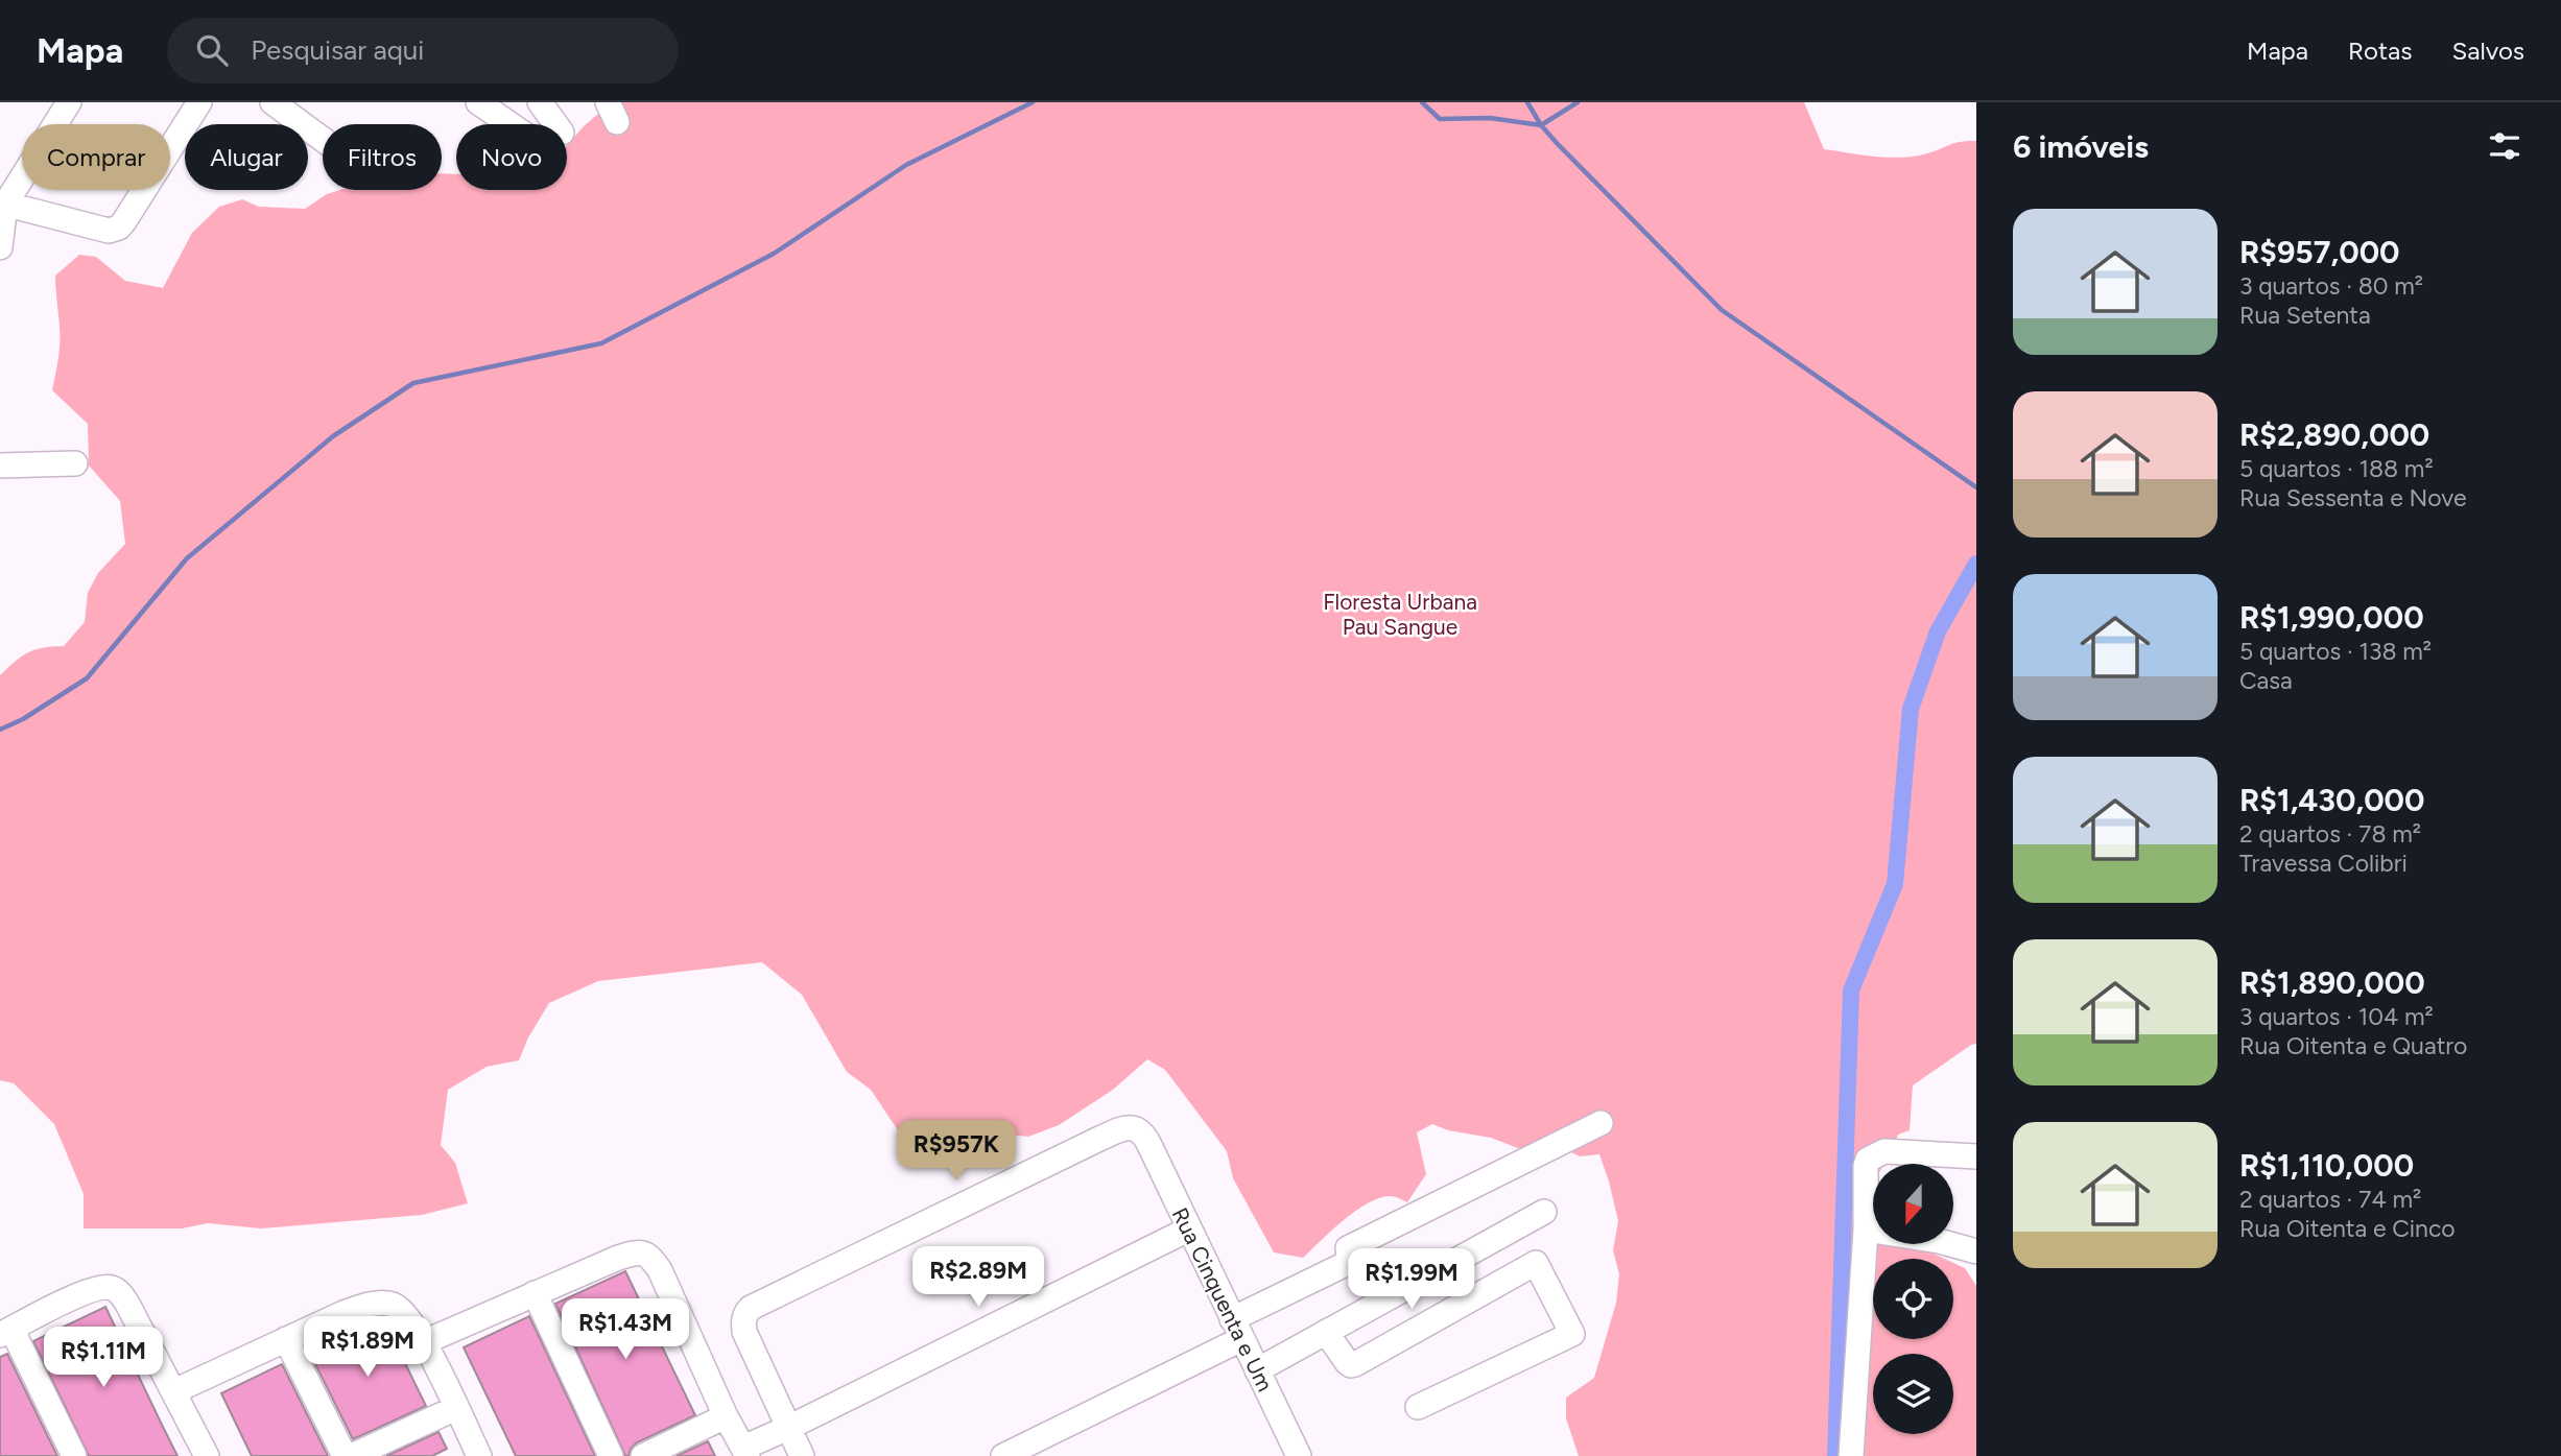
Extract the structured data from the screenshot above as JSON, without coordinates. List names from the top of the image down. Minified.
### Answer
{"streets":{"street":["Rua Cinquenta e Um"]},"parks":["Floresta Urbana Pau Sangue"],"north":"bottom","page":{"header":"Mapa","search":"Pesquisar aqui","nav":["Mapa","Rotas","Salvos"],"heading":"6 imóveis","chip":["Comprar","Alugar","Filtros","Novo"],"list":[{"name":"R$957,000","note":"3 quartos · 80 m² · Rua Setenta"},{"name":"R$2,890,000","note":"5 quartos · 188 m² · Rua Sessenta e Nove"},{"name":"R$1,990,000","note":"5 quartos · 138 m² · Casa"},{"name":"R$1,430,000","note":"2 quartos · 78 m² · Travessa Colibri"},{"name":"R$1,890,000","note":"3 quartos · 104 m² · Rua Oitenta e Quatro"},{"name":"R$1,110,000","note":"2 quartos · 74 m² · Rua Oitenta e Cinco"}],"price":["R$957K","R$2.89M","R$1.99M","R$1.43M","R$1.89M","R$1.11M"]}}
